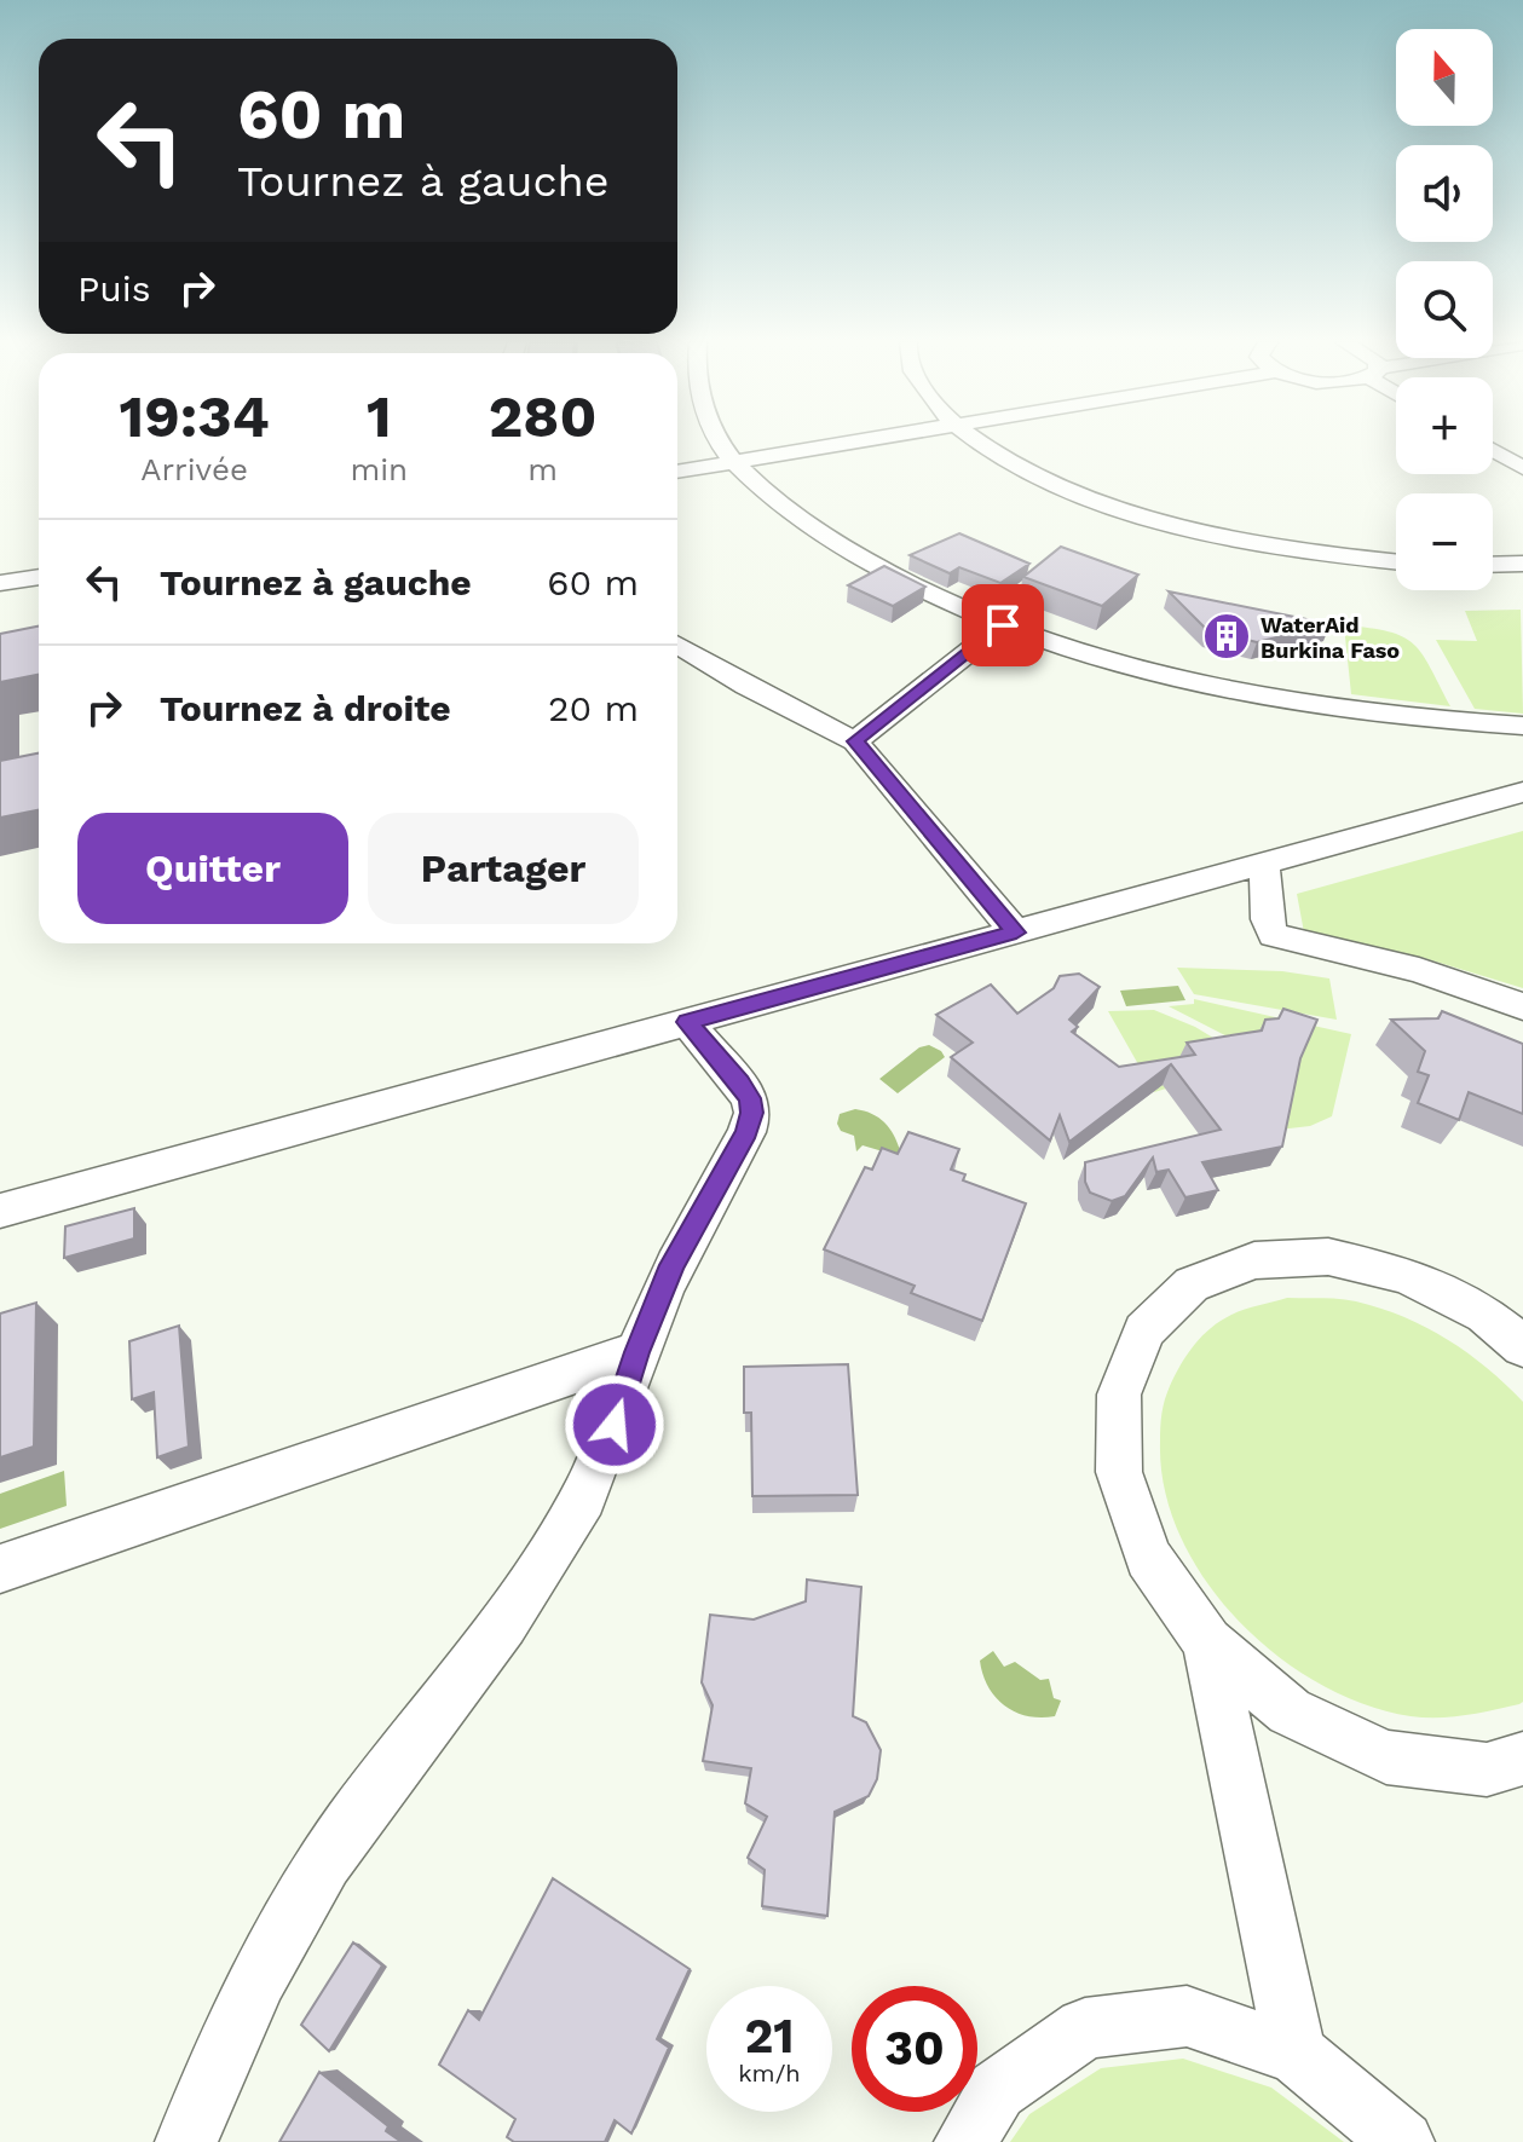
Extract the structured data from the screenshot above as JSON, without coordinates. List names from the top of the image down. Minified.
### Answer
{"places":{"building":["WaterAid Burkina Faso"]},"north":"top","page":{"map_buttons":["+","−"],"turn":["60 m","Tournez à gauche"],"then":"Puis","eta":["19:34","Arrivée","1","min","280","m"],"list":[{"name":"Tournez à gauche","value":"60 m"},{"name":"Tournez à droite","value":"20 m"}],"buttons":["Quitter","Partager"],"speed":"21 km/h","limit":"30"}}
